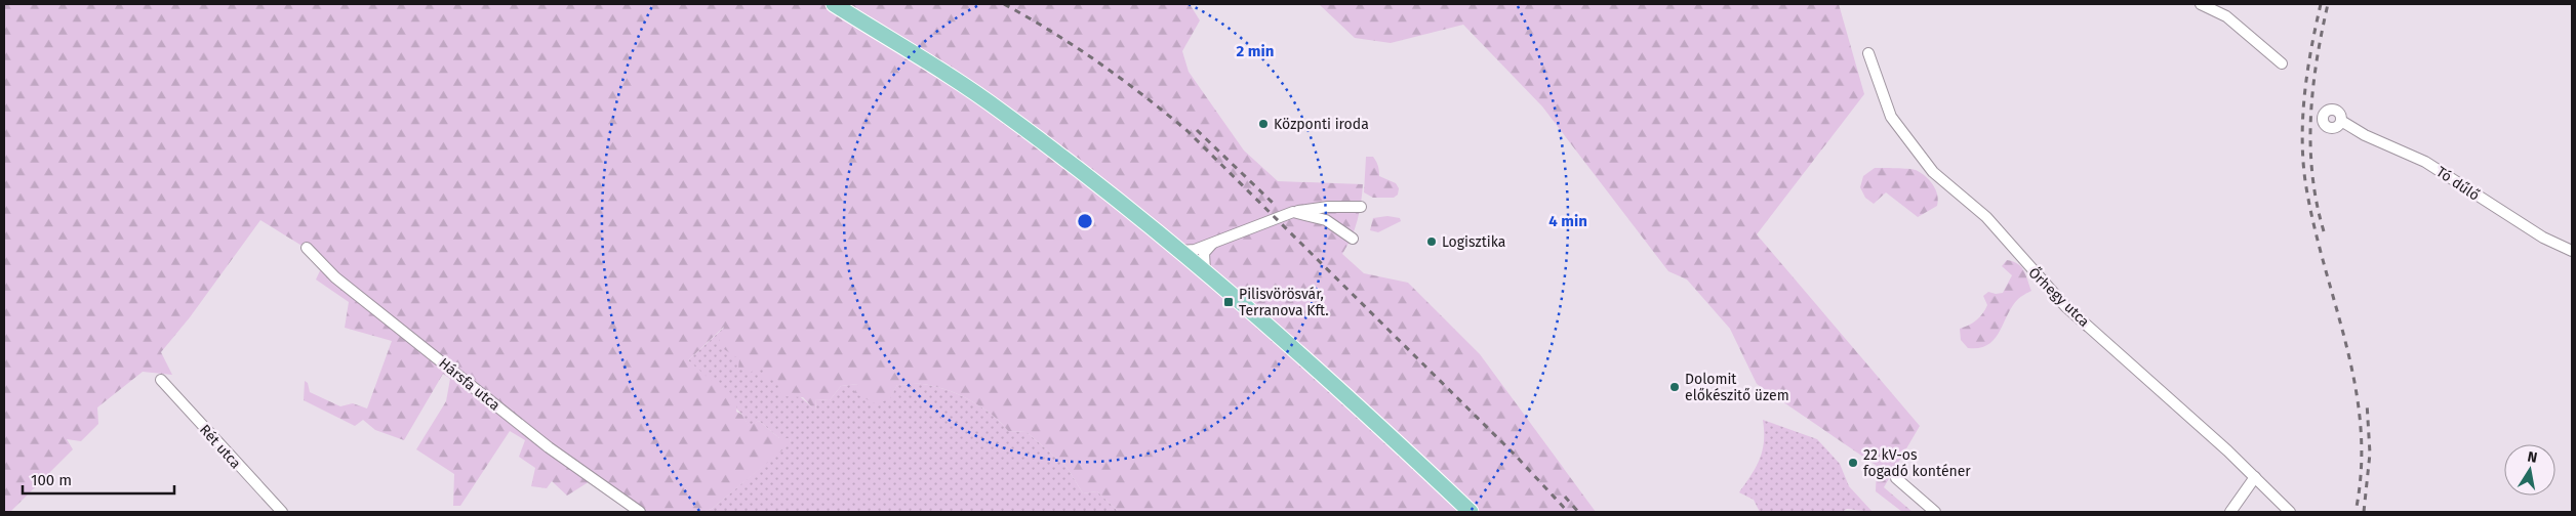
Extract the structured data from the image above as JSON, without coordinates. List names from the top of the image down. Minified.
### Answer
{"streets":{"street":["Tó dűlő","Őrhegy utca","Hársfa utca","Rét utca"]},"places":{"other":["Központi iroda","Logisztika","Dolomit előkészitő üzem","22 kV-os fogadó konténer"],"transit":["Pilisvörösvár, Terranova Kft."]},"scale_bar":"100 m","north":"top","rings":["2 min","4 min"]}
